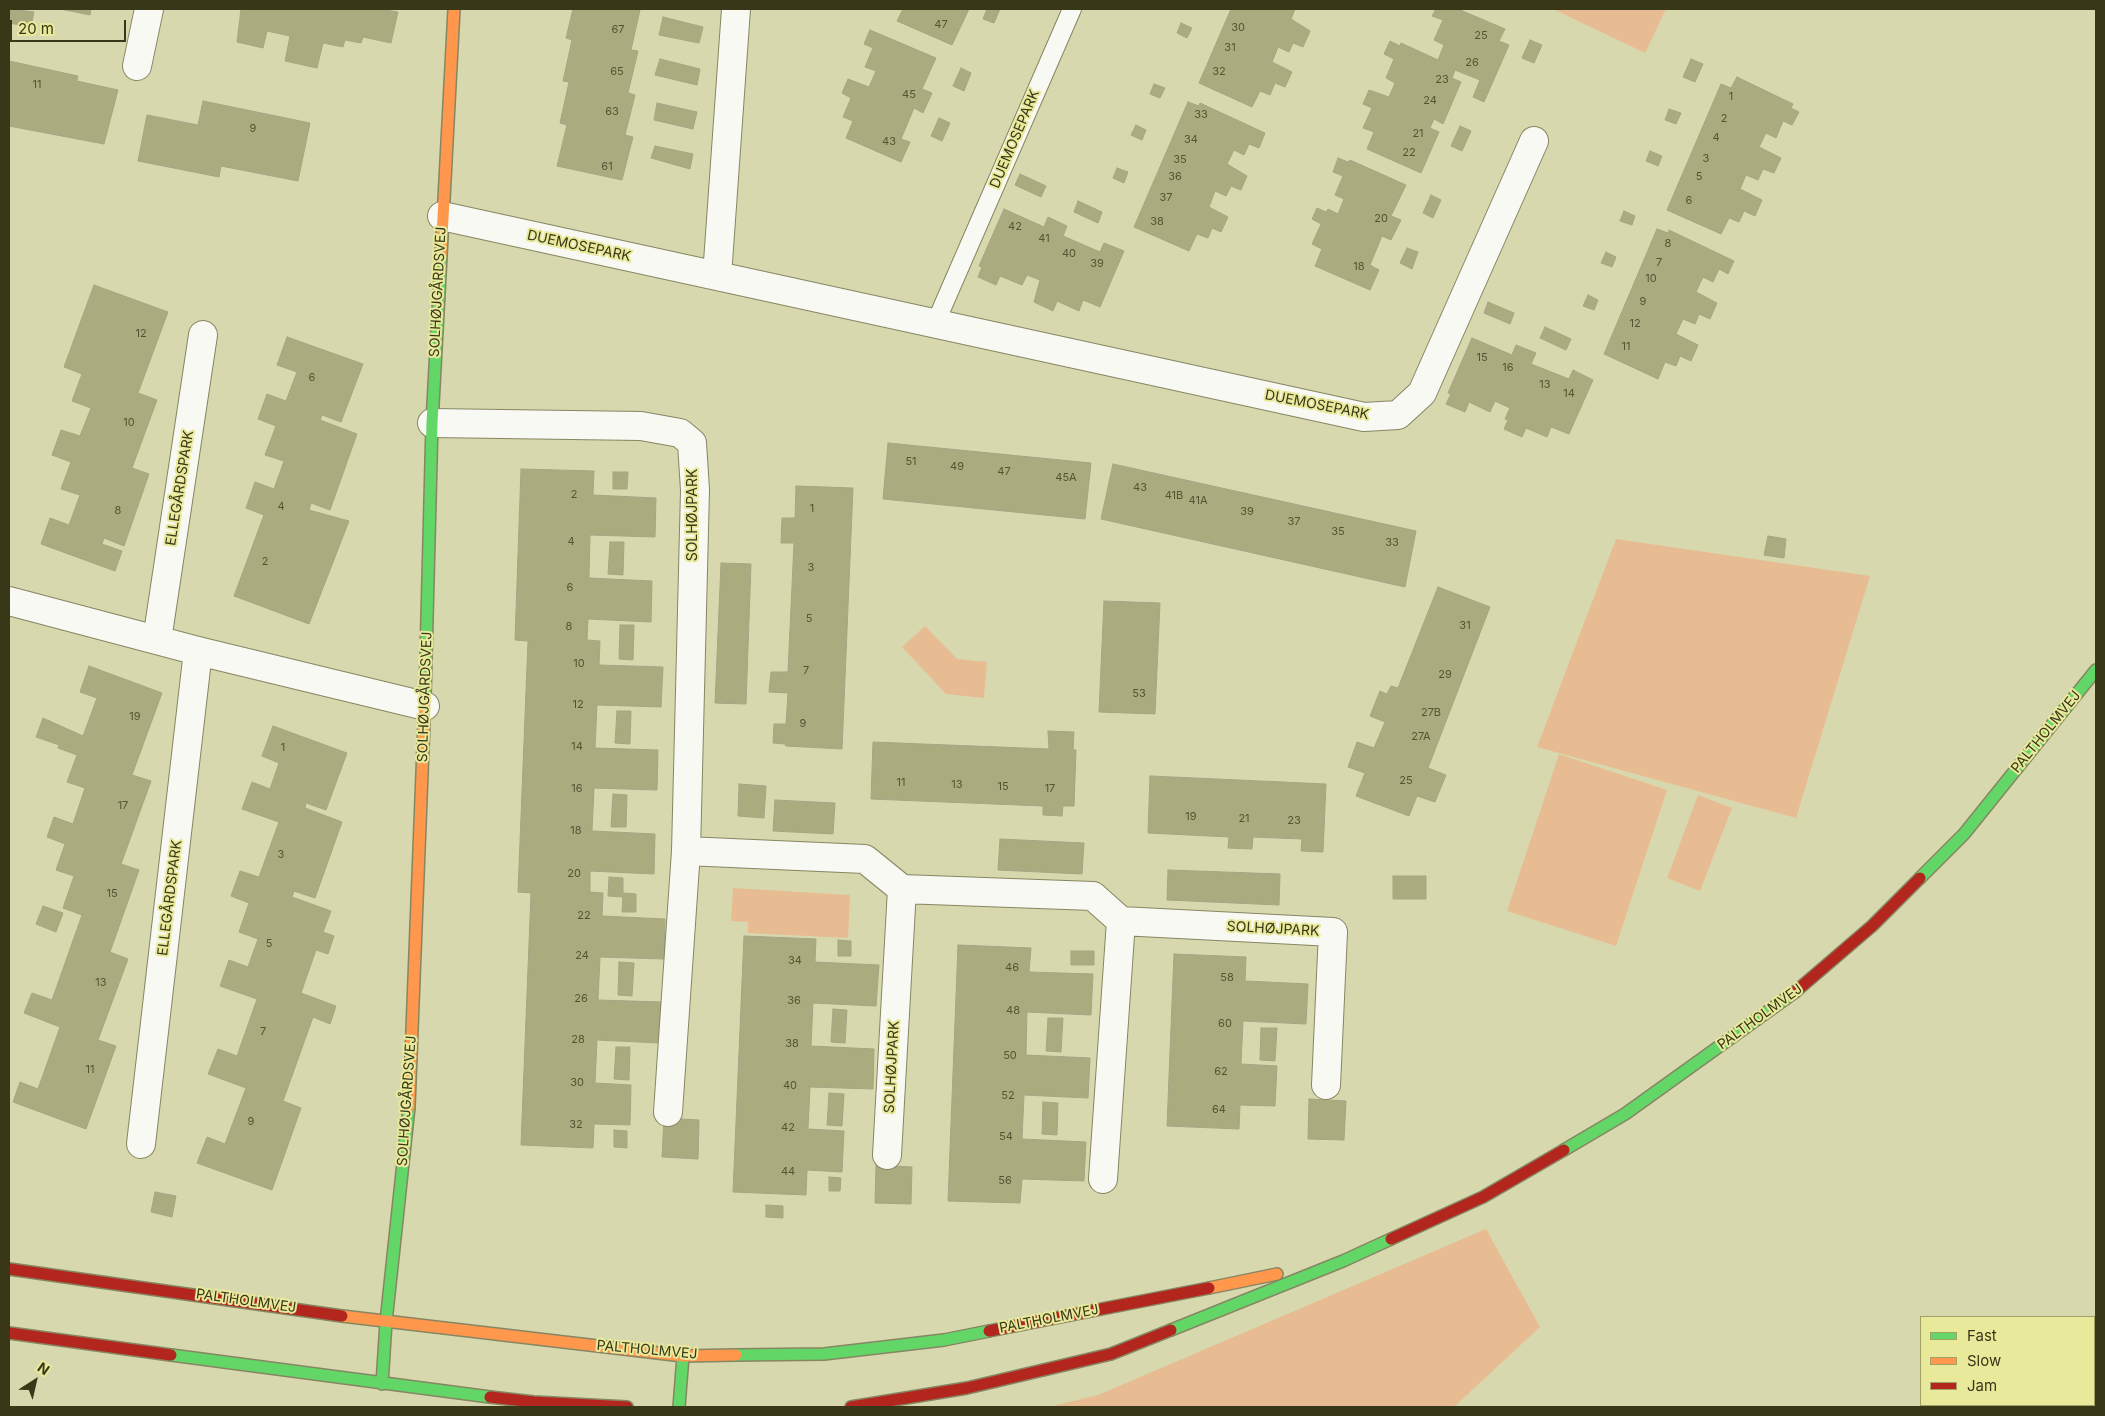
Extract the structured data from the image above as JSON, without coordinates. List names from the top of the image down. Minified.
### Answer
{"streets":{"street":["DUEMOSEPARK","SOLHØJGÅRDSVEJ","ELLEGÅRDSPARK","SOLHØJPARK","PALTHOLMVEJ"]},"crossings":[["DUEMOSEPARK","SOLHØJGÅRDSVEJ"],["SOLHØJGÅRDSVEJ","SOLHØJPARK"],["SOLHØJGÅRDSVEJ","PALTHOLMVEJ"]],"house_numbers":["47","30","67","25","31","26","65","32","23","11","45","1","24","63","33","2","9","21","4","34","43","22","3","35","61","36","5","37","6","20","38","42","41","8","40","7","39","18","10","9","12","12","11","15","16","6","13","14","10","51","49","47","45A","43","2","41B","41A","4","1","8","39","37","35","4","33","2","3","6","5","31","8","10","7","29","53","12","27B","19","9","27A","14","1","25","11","13","15","16","17","17","19","21","23","18","3","20","15","22","5","24","34","46","58","13","26","36","48","60","7","28","38","50","11","62","30","40","52","64","9","32","42","54","44","56"],"legend":["Fast","Slow","Jam"],"scale_bar":"20 m","north":"top right"}
